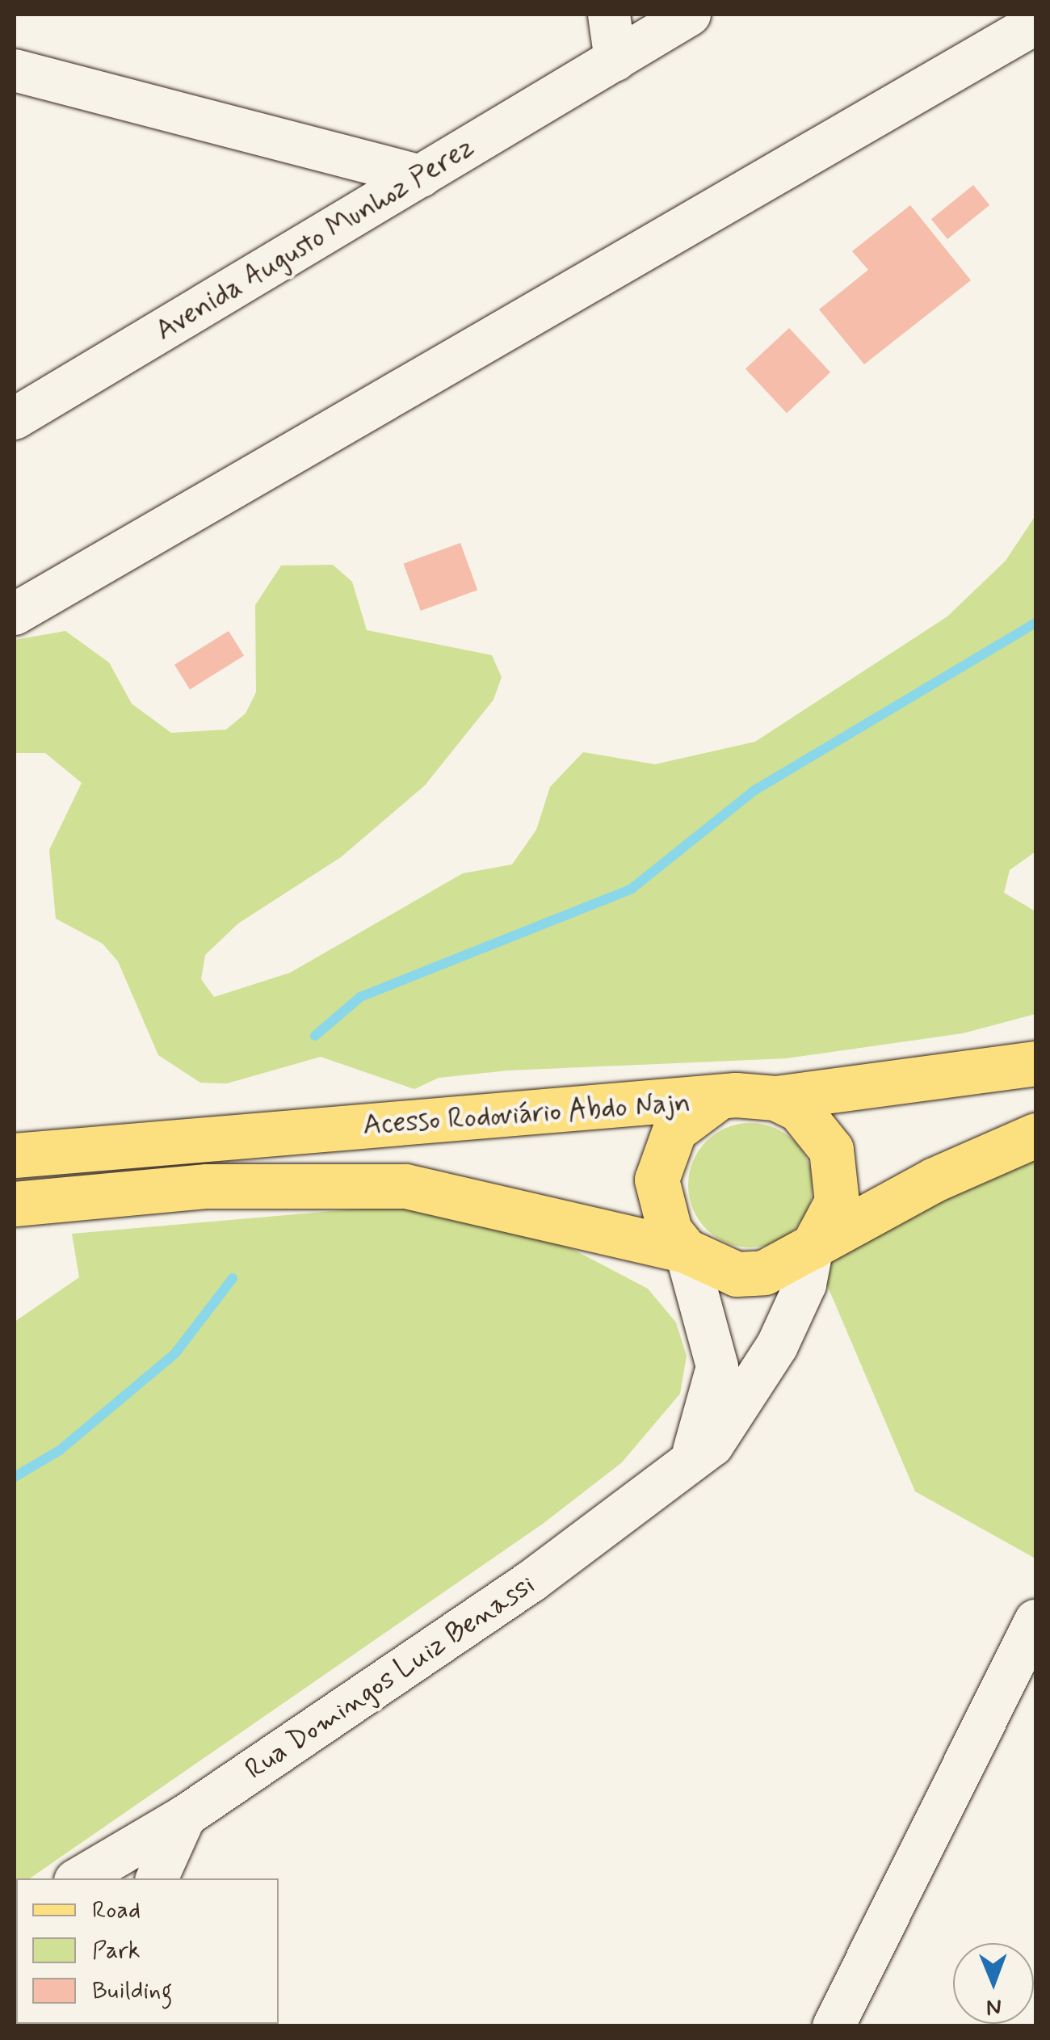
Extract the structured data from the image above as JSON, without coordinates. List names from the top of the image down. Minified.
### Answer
{"streets":{"main road":["Acesso Rodoviário Abdo Najn"],"street":["Avenida Augusto Munhoz Perez","Rua Domingos Luiz Benassi"]},"crossings":[["Acesso Rodoviário Abdo Najn","Rua Domingos Luiz Benassi"]],"legend":["Road","Park","Building"],"north":"bottom"}
